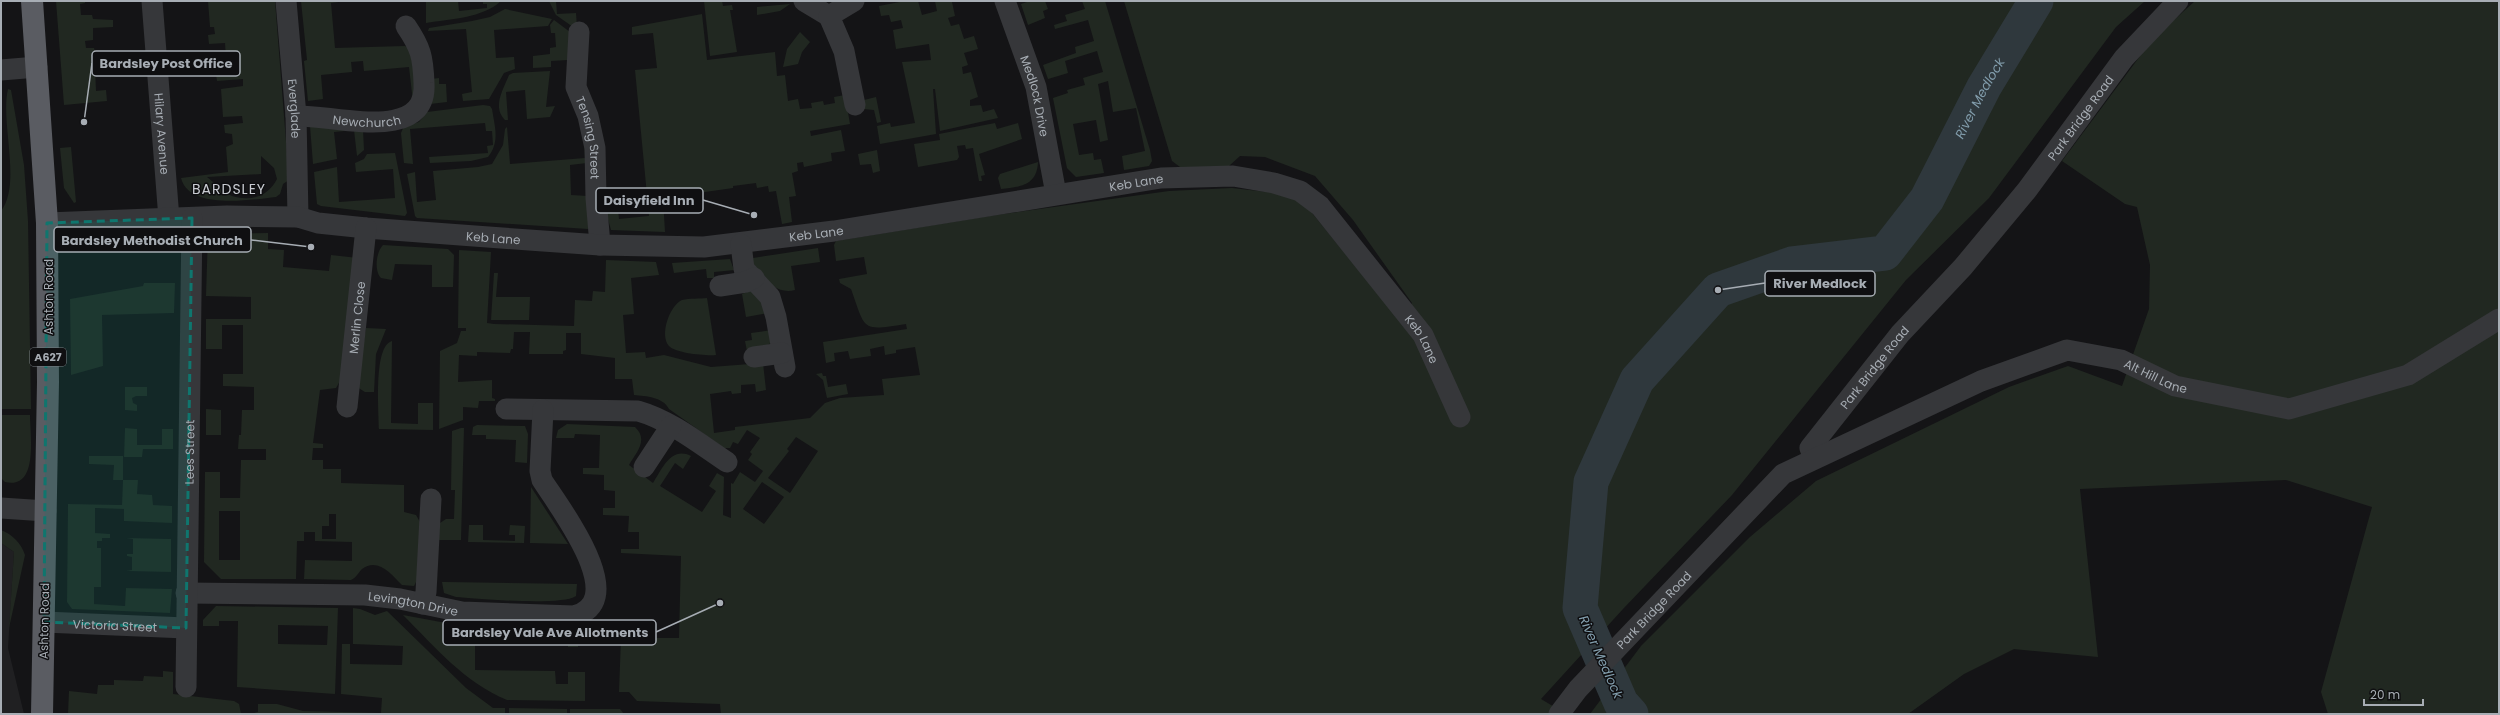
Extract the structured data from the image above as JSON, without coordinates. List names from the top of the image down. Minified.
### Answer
{"streets":{"highway":["Ashton Road","A627"],"street":["Medlock Drive","Everglade","Newchurch","Park Bridge Road","Hilary Avenue","Tensing Street","Keb Lane","Merlin Close","Alt Hill Lane","Lees Street","Levington Drive","Victoria Street"]},"crossings":[["Medlock Drive","Keb Lane"],["Everglade","Newchurch"],["Everglade","Keb Lane"],["Park Bridge Road","Alt Hill Lane"],["Hilary Avenue","Keb Lane"],["Tensing Street","Keb Lane"],["Keb Lane","Ashton Road"],["Keb Lane","Merlin Close"],["Keb Lane","Lees Street"],["Ashton Road","Victoria Street"],["Lees Street","Levington Drive"],["Lees Street","Victoria Street"]],"districts":["BARDSLEY"],"water":["River Medlock"],"places":["Bardsley Post Office","Daisyfield Inn","Bardsley Methodist Church","River Medlock","Bardsley Vale Ave Allotments"],"scale_bar":"20 m"}
